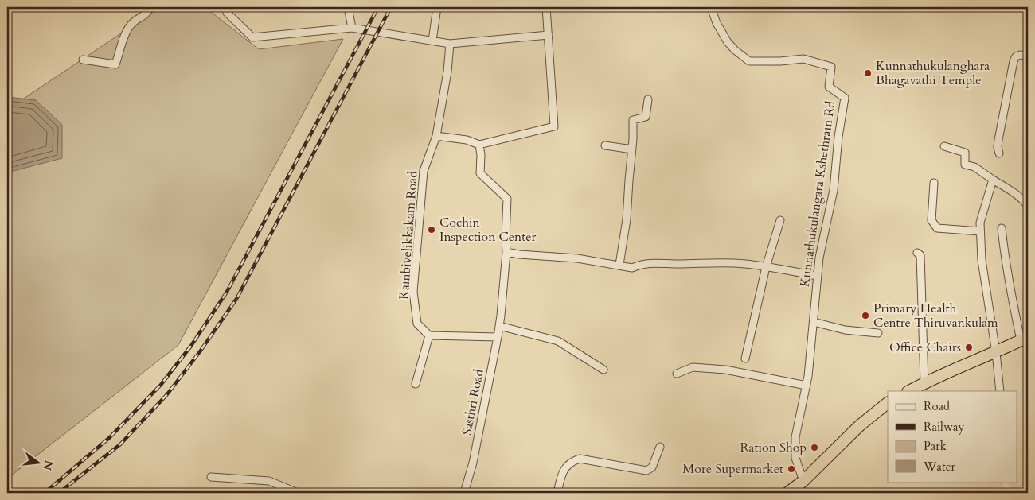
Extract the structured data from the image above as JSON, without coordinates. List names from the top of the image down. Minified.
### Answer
{"streets":{"street":["Kunnathukulangara Kshethram Rd","Kambivelikkakam Road","Sasthri Road"]},"places":["Kunnathukulanghara Bhagavathi Temple","Cochin Inspection Center","Primary Health Centre Thiruvankulam","Office Chairs","Ration Shop","More Supermarket"],"legend":["Road","Railway","Park","Water"],"north":"right"}
